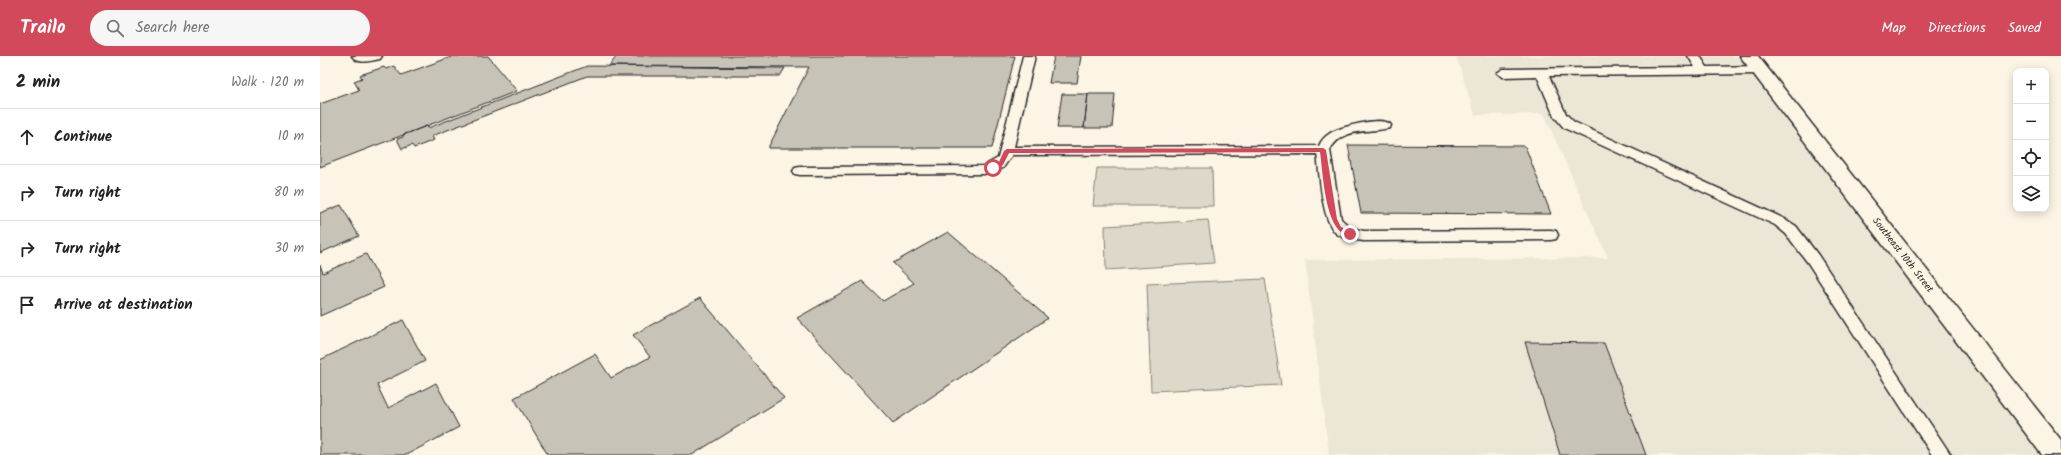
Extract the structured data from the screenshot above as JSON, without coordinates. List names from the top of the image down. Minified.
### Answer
{"streets":{"street":["Southeast 10th Street"]},"page":{"header":"Trailo","search":"Search here","nav":["Map","Directions","Saved"],"heading":["2 min","Walk · 120 m"],"map_buttons":["+","−"],"list":[["Continue","10 m"],["Turn right","80 m"],["Turn right","30 m"],"Arrive at destination"]}}
